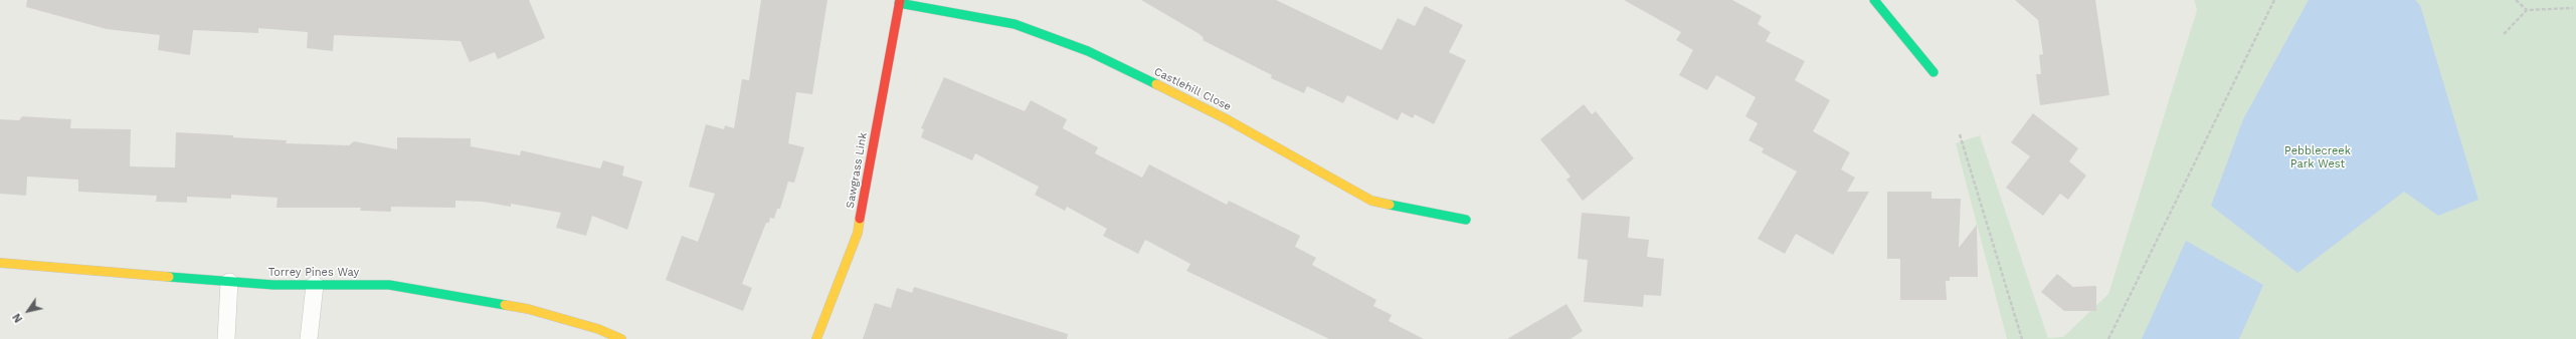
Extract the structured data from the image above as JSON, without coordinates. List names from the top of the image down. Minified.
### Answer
{"streets":{"street":["Castlehill Close","Sawgrass Link","Torrey Pines Way"]},"crossings":[["Castlehill Close","Sawgrass Link"]],"parks":["Pebblecreek Park West"],"north":"bottom left"}
